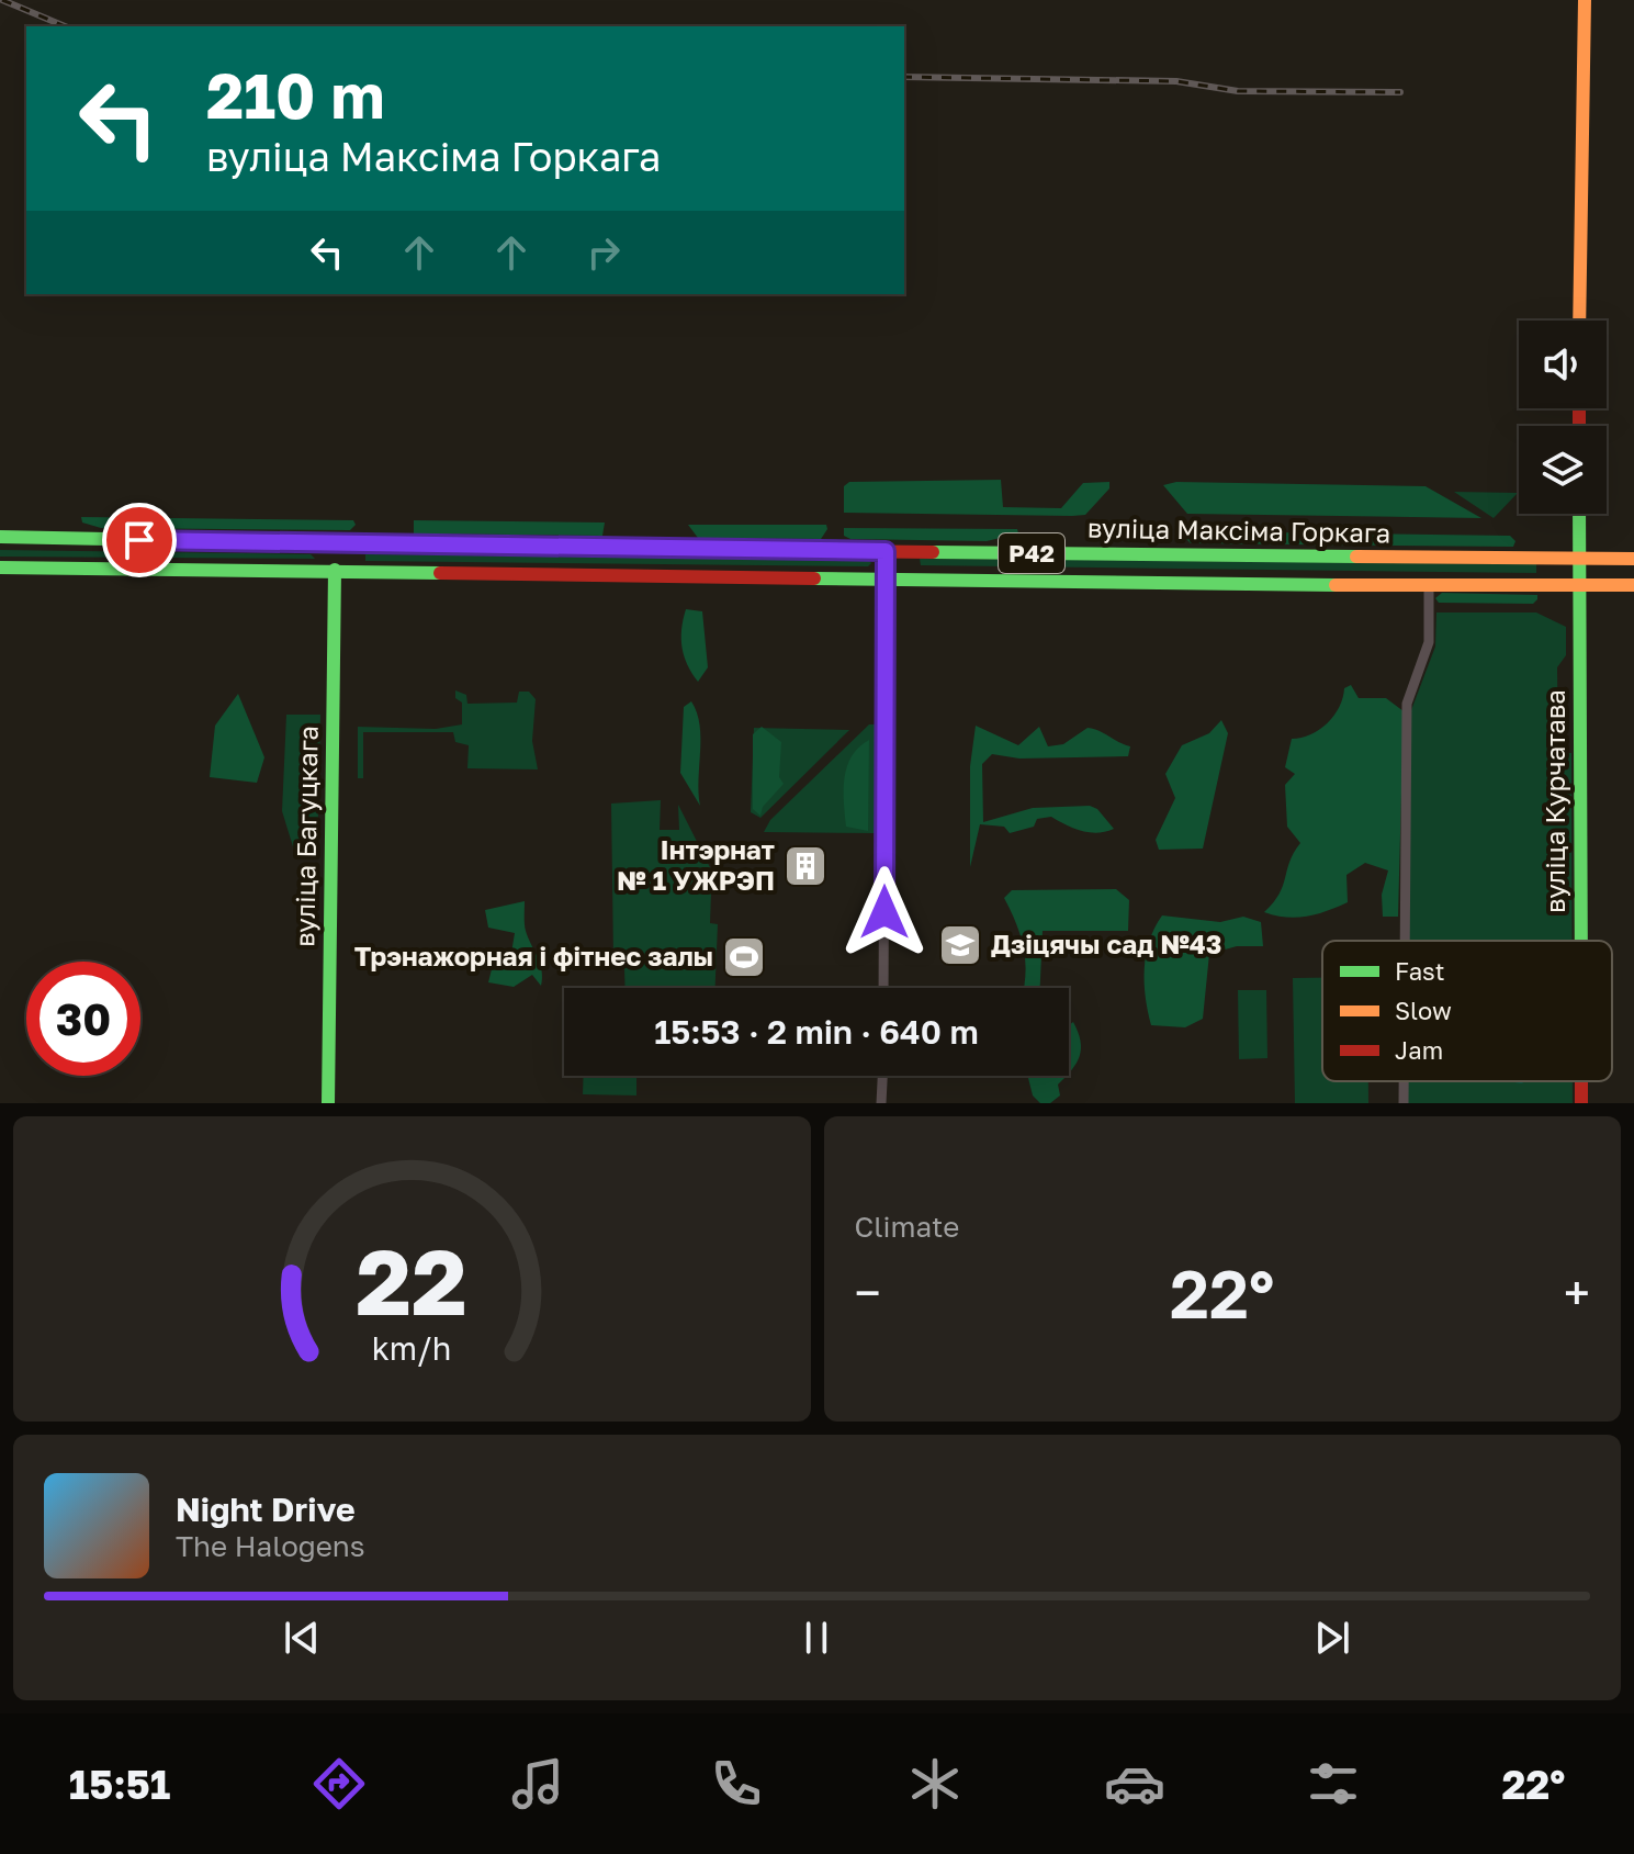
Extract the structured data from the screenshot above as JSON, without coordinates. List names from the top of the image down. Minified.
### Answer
{"streets":{"main road":["вуліца Максіма Горкага","Р42","вуліца Курчатава","вуліца Багуцкага"]},"crossings":[["вуліца Максіма Горкага","вуліца Курчатава"],["вуліца Максіма Горкага","вуліца Багуцкага"]],"places":{"building":["Інтэрнат № 1 УЖРЭП"],"school or university":["Дзіцячы сад №43"],"sports":["Трэнажорная і фітнес залы"]},"legend":["Fast","Slow","Jam"],"page":{"turn":["210 m","вуліца Максіма Горкага"],"limit":"30","trip":"15:53 · 2 min · 640 m","tile":"Climate","heat":["−","22°","+"],"song":["Night Drive","The Halogens"],"tabs":["15:51","22°"],"gauge":["22","km/h"]}}
